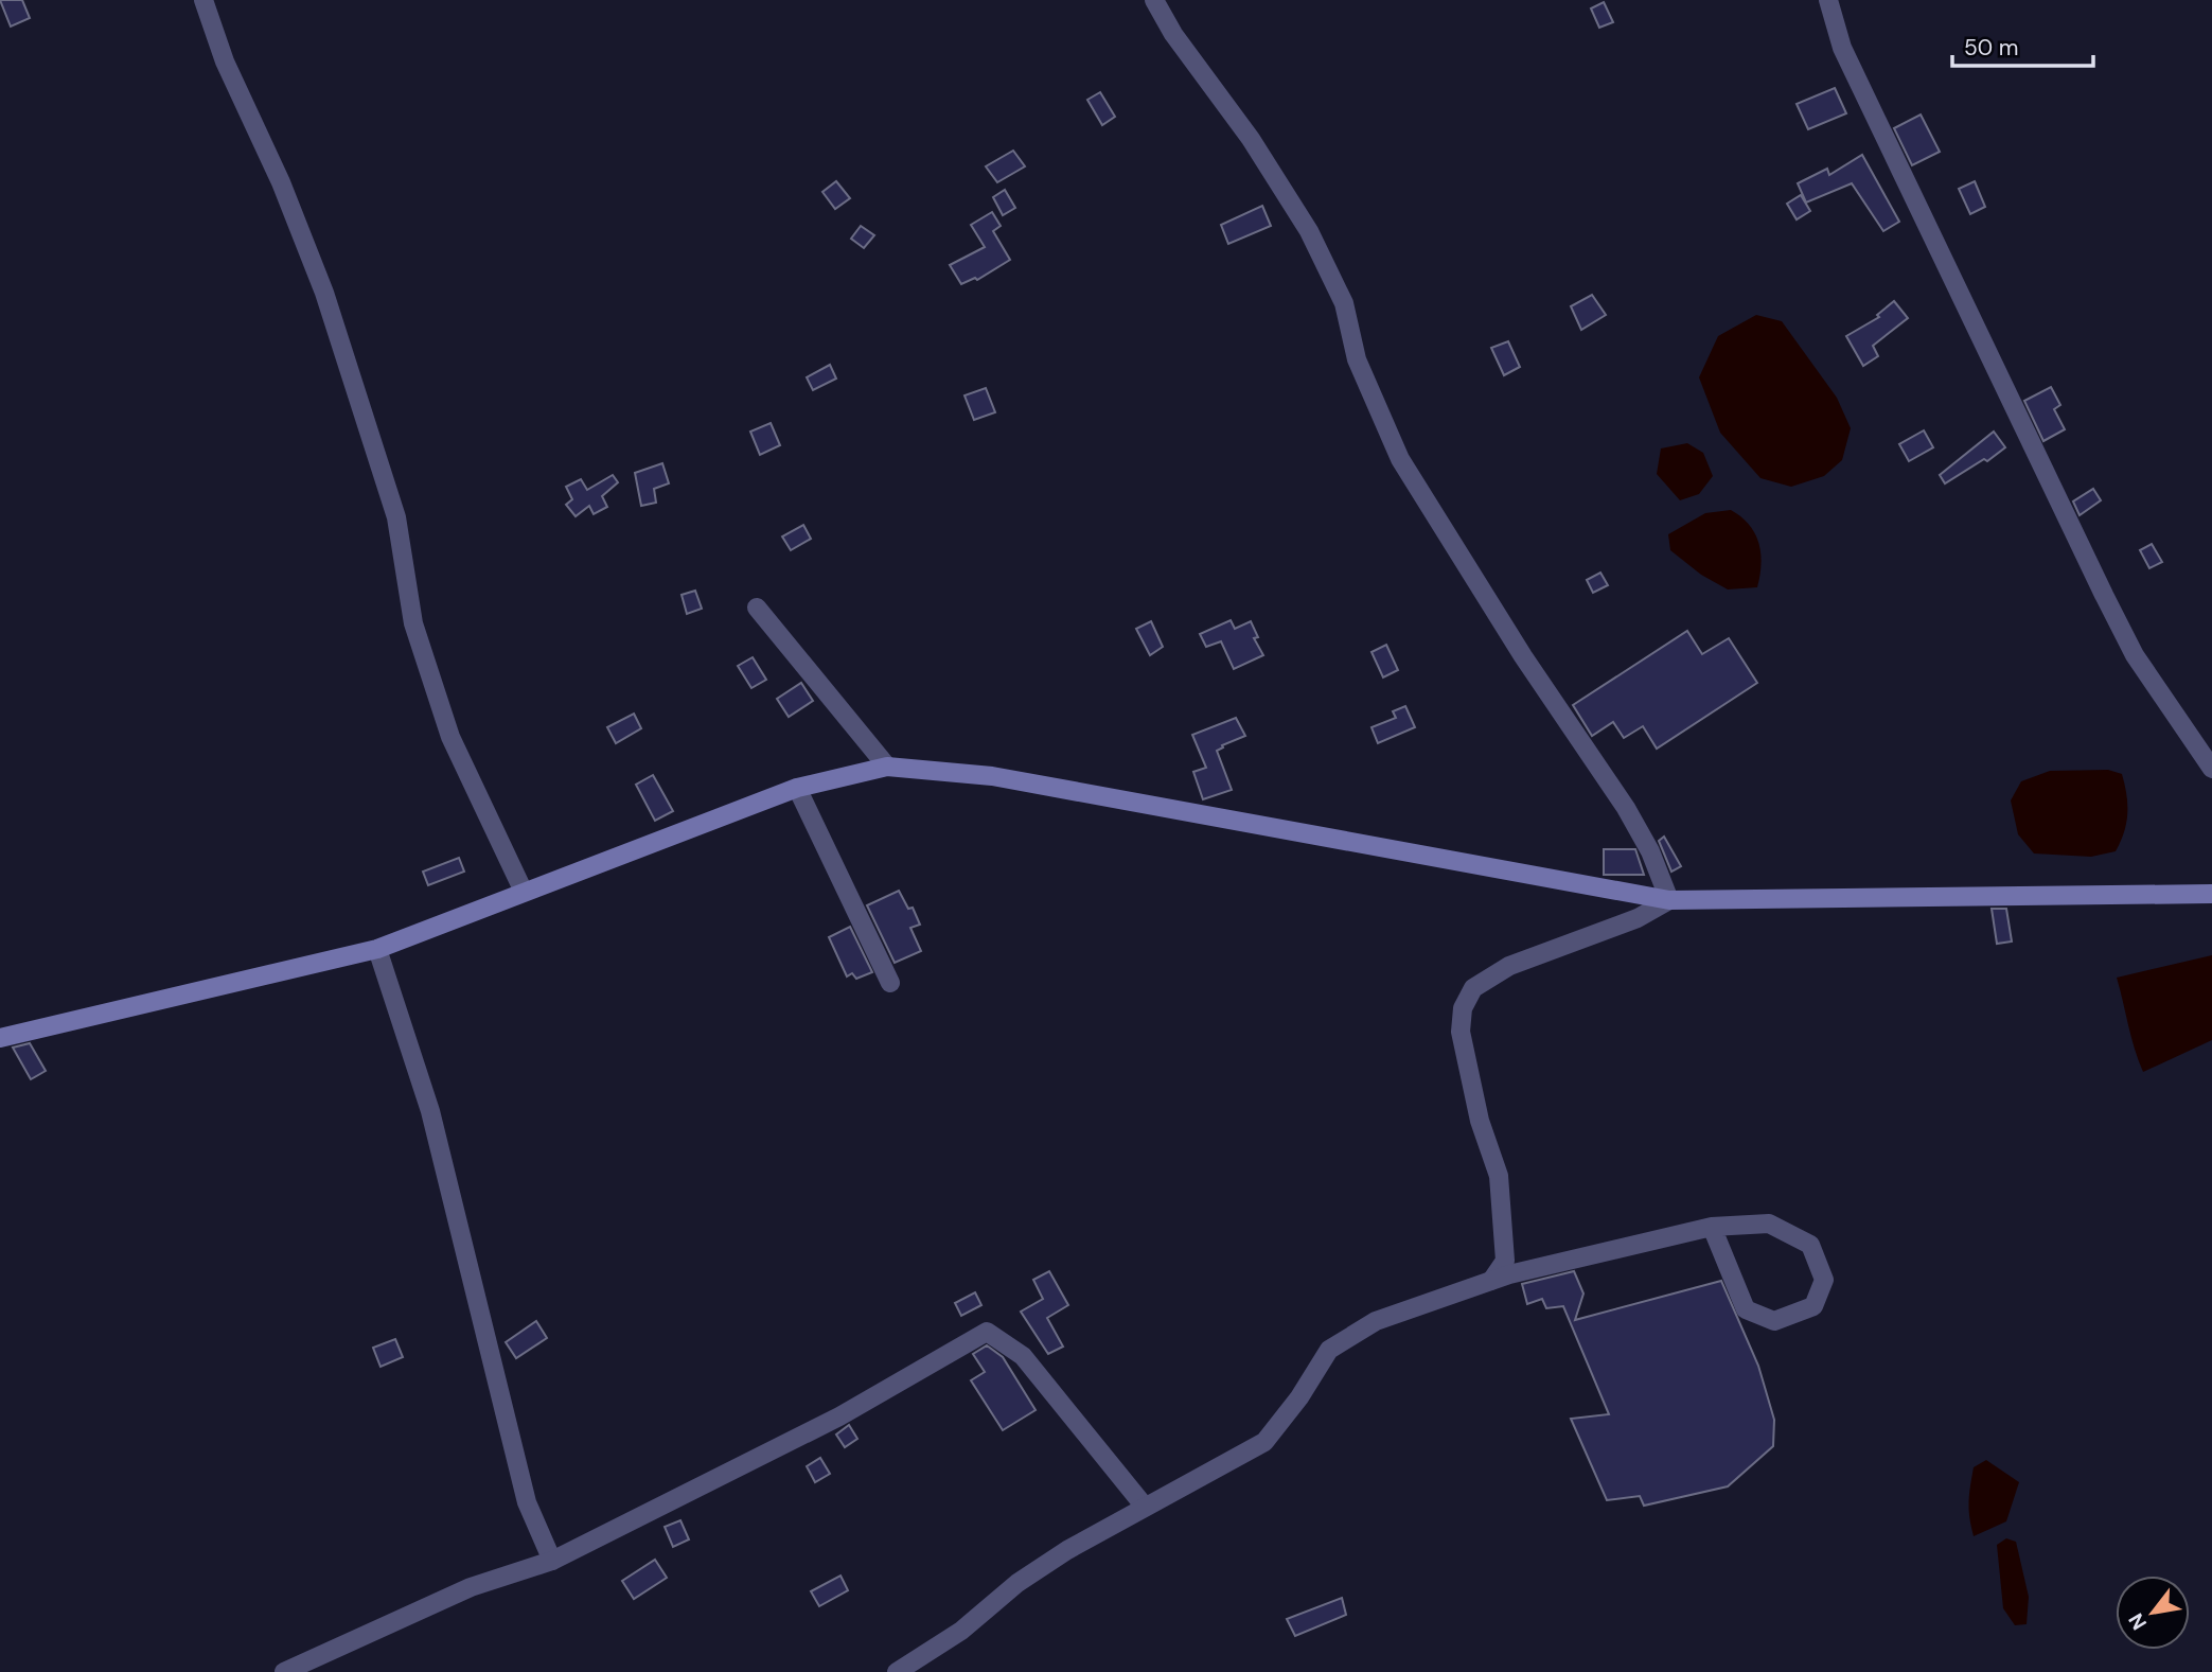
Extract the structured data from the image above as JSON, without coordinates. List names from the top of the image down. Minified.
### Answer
{"scale_bar":"50 m","north":"bottom left"}
